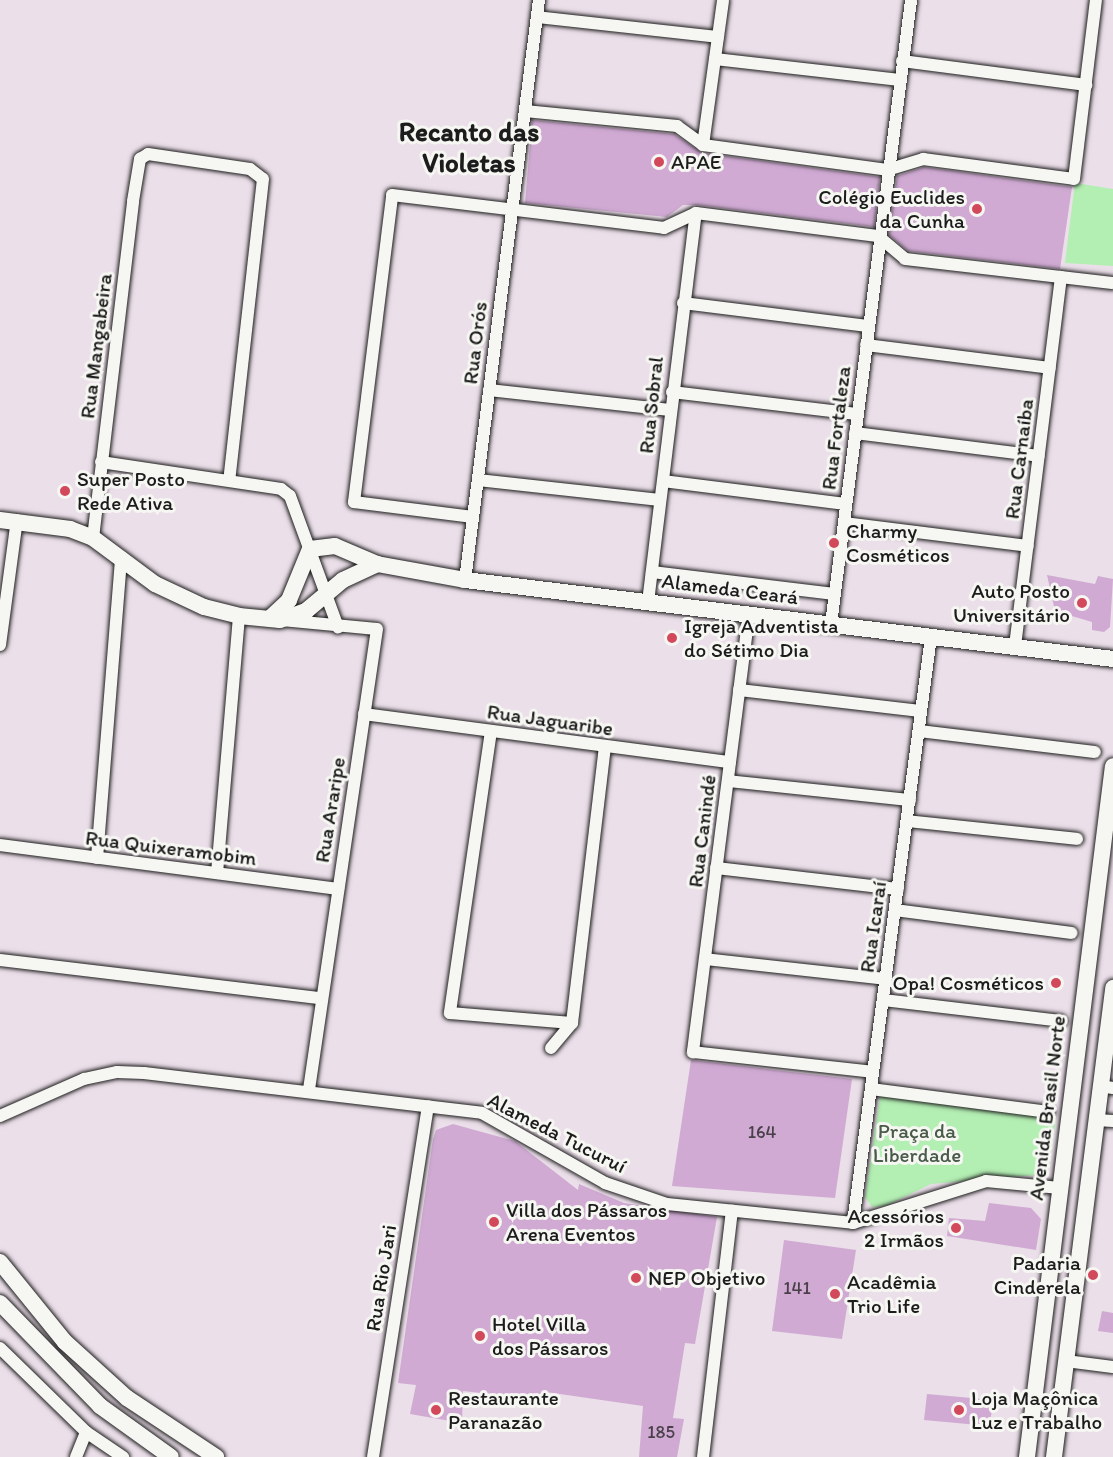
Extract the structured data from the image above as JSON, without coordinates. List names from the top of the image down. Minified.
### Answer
{"streets":{"main road":["Alameda Ceará","Avenida Brasil Norte"],"street":["Rua Orós","Rua Mangabeira","Rua Sobral","Rua Fortaleza","Rua Carnaíba","Rua Jaguaribe","Rua Araripe","Rua Canindé","Rua Quixeramobim","Rua Icaraí","Alameda Tucuruí","Rua Rio Jari"]},"crossings":[["Rua Orós","Alameda Ceará"],["Rua Sobral","Alameda Ceará"],["Rua Fortaleza","Alameda Ceará"],["Rua Carnaíba","Alameda Ceará"],["Alameda Ceará","Rua Canindé"],["Alameda Ceará","Rua Icaraí"],["Rua Jaguaribe","Rua Araripe"],["Rua Jaguaribe","Rua Canindé"],["Rua Araripe","Rua Quixeramobim"],["Rua Araripe","Alameda Tucuruí"],["Rua Canindé","Rua Icaraí"],["Rua Icaraí","Alameda Tucuruí"],["Avenida Brasil Norte","Alameda Tucuruí"],["Alameda Tucuruí","Rua Rio Jari"]],"districts":["Recanto das Violetas"],"parks":["Praça da Liberdade"],"places":["APAE","Colégio Euclides da Cunha","Super Posto Rede Ativa","Charmy Cosméticos","Auto Posto Universitário","Igreja Adventista do Sétimo Dia","Opa! Cosméticos","Villa dos Pássaros Arena Eventos","Acessórios 2 Irmãos","Padaria Cinderela","NEP Objetivo","Acadêmia Trio Life","Hotel Villa dos Pássaros","Restaurante Paranazão","Loja Maçônica Luz e Trabalho"],"house_numbers":["164","141","185"]}
